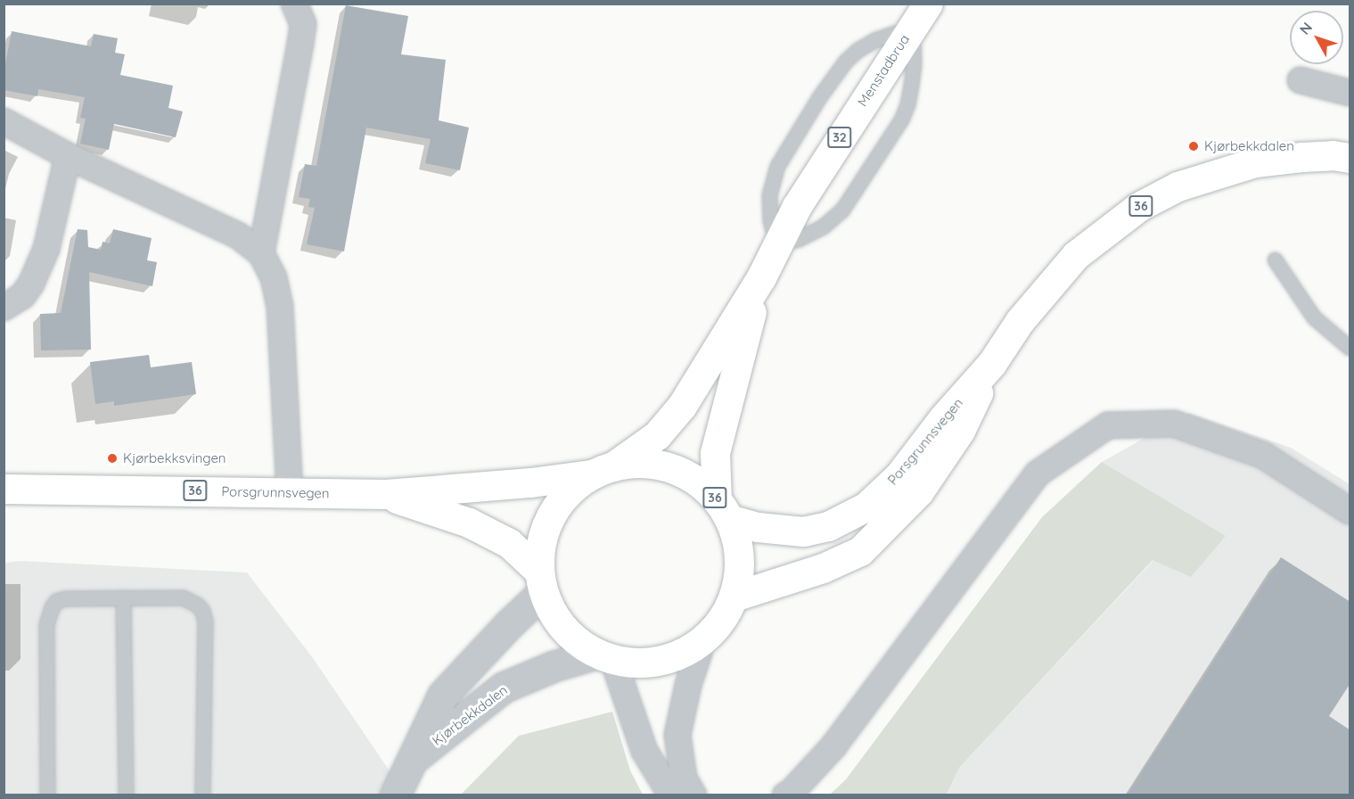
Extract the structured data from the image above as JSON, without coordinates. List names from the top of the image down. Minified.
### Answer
{"streets":{"main road":["Menstadbrua","32","36","Porsgrunnsvegen"],"street":["Kjørbekkdalen"]},"crossings":[["Menstadbrua","36"],["Menstadbrua","Porsgrunnsvegen"],["Menstadbrua","Kjørbekkdalen"],["36","Porsgrunnsvegen"],["36","Kjørbekkdalen"],["Porsgrunnsvegen","Kjørbekkdalen"]],"places":["Kjørbekkdalen","Kjørbekksvingen"],"north":"top left"}
